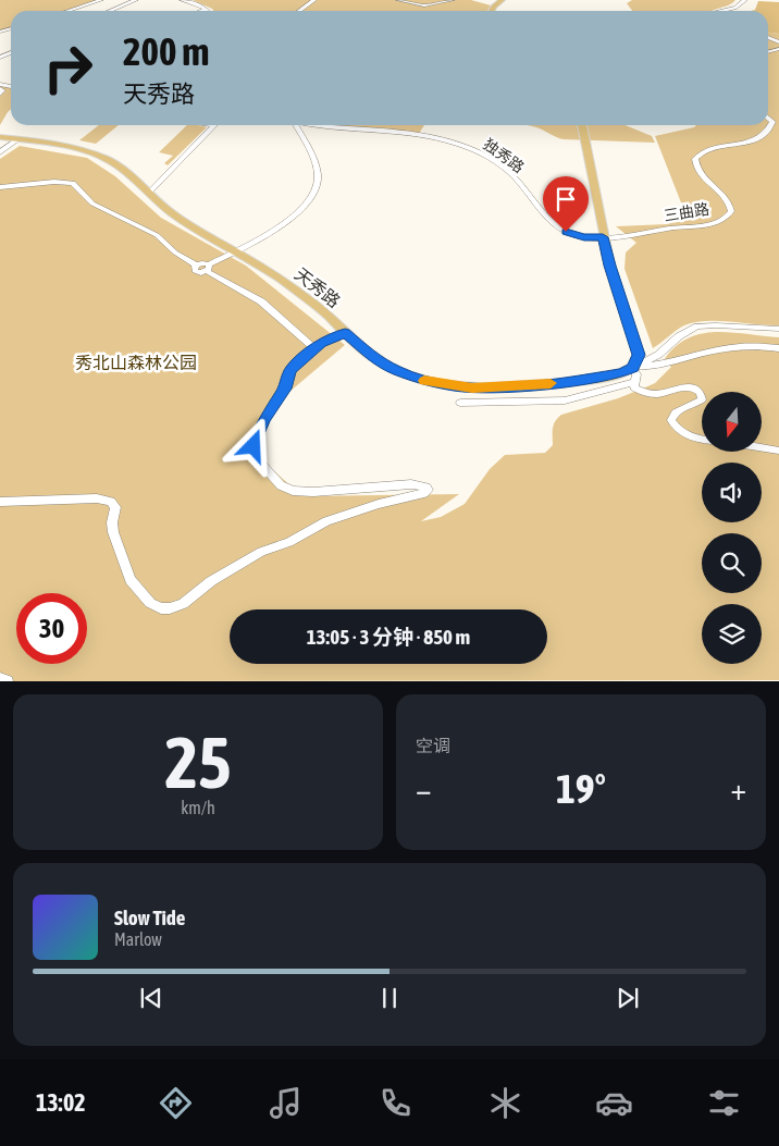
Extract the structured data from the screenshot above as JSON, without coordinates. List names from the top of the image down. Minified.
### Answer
{"streets":{"main road":["天秀路"],"street":["独秀路","三曲路"]},"crossings":[["独秀路","三曲路"]],"parks":["秀北山森林公园"],"north":"bottom","page":{"turn":["200 m","天秀路"],"limit":"30","trip":"13:05 · 3 分钟 · 850 m","tile":[["25","km/h"],"空调"],"heat":["−","19°","+"],"song":["Slow Tide","Marlow"],"tabs":"13:02"}}
